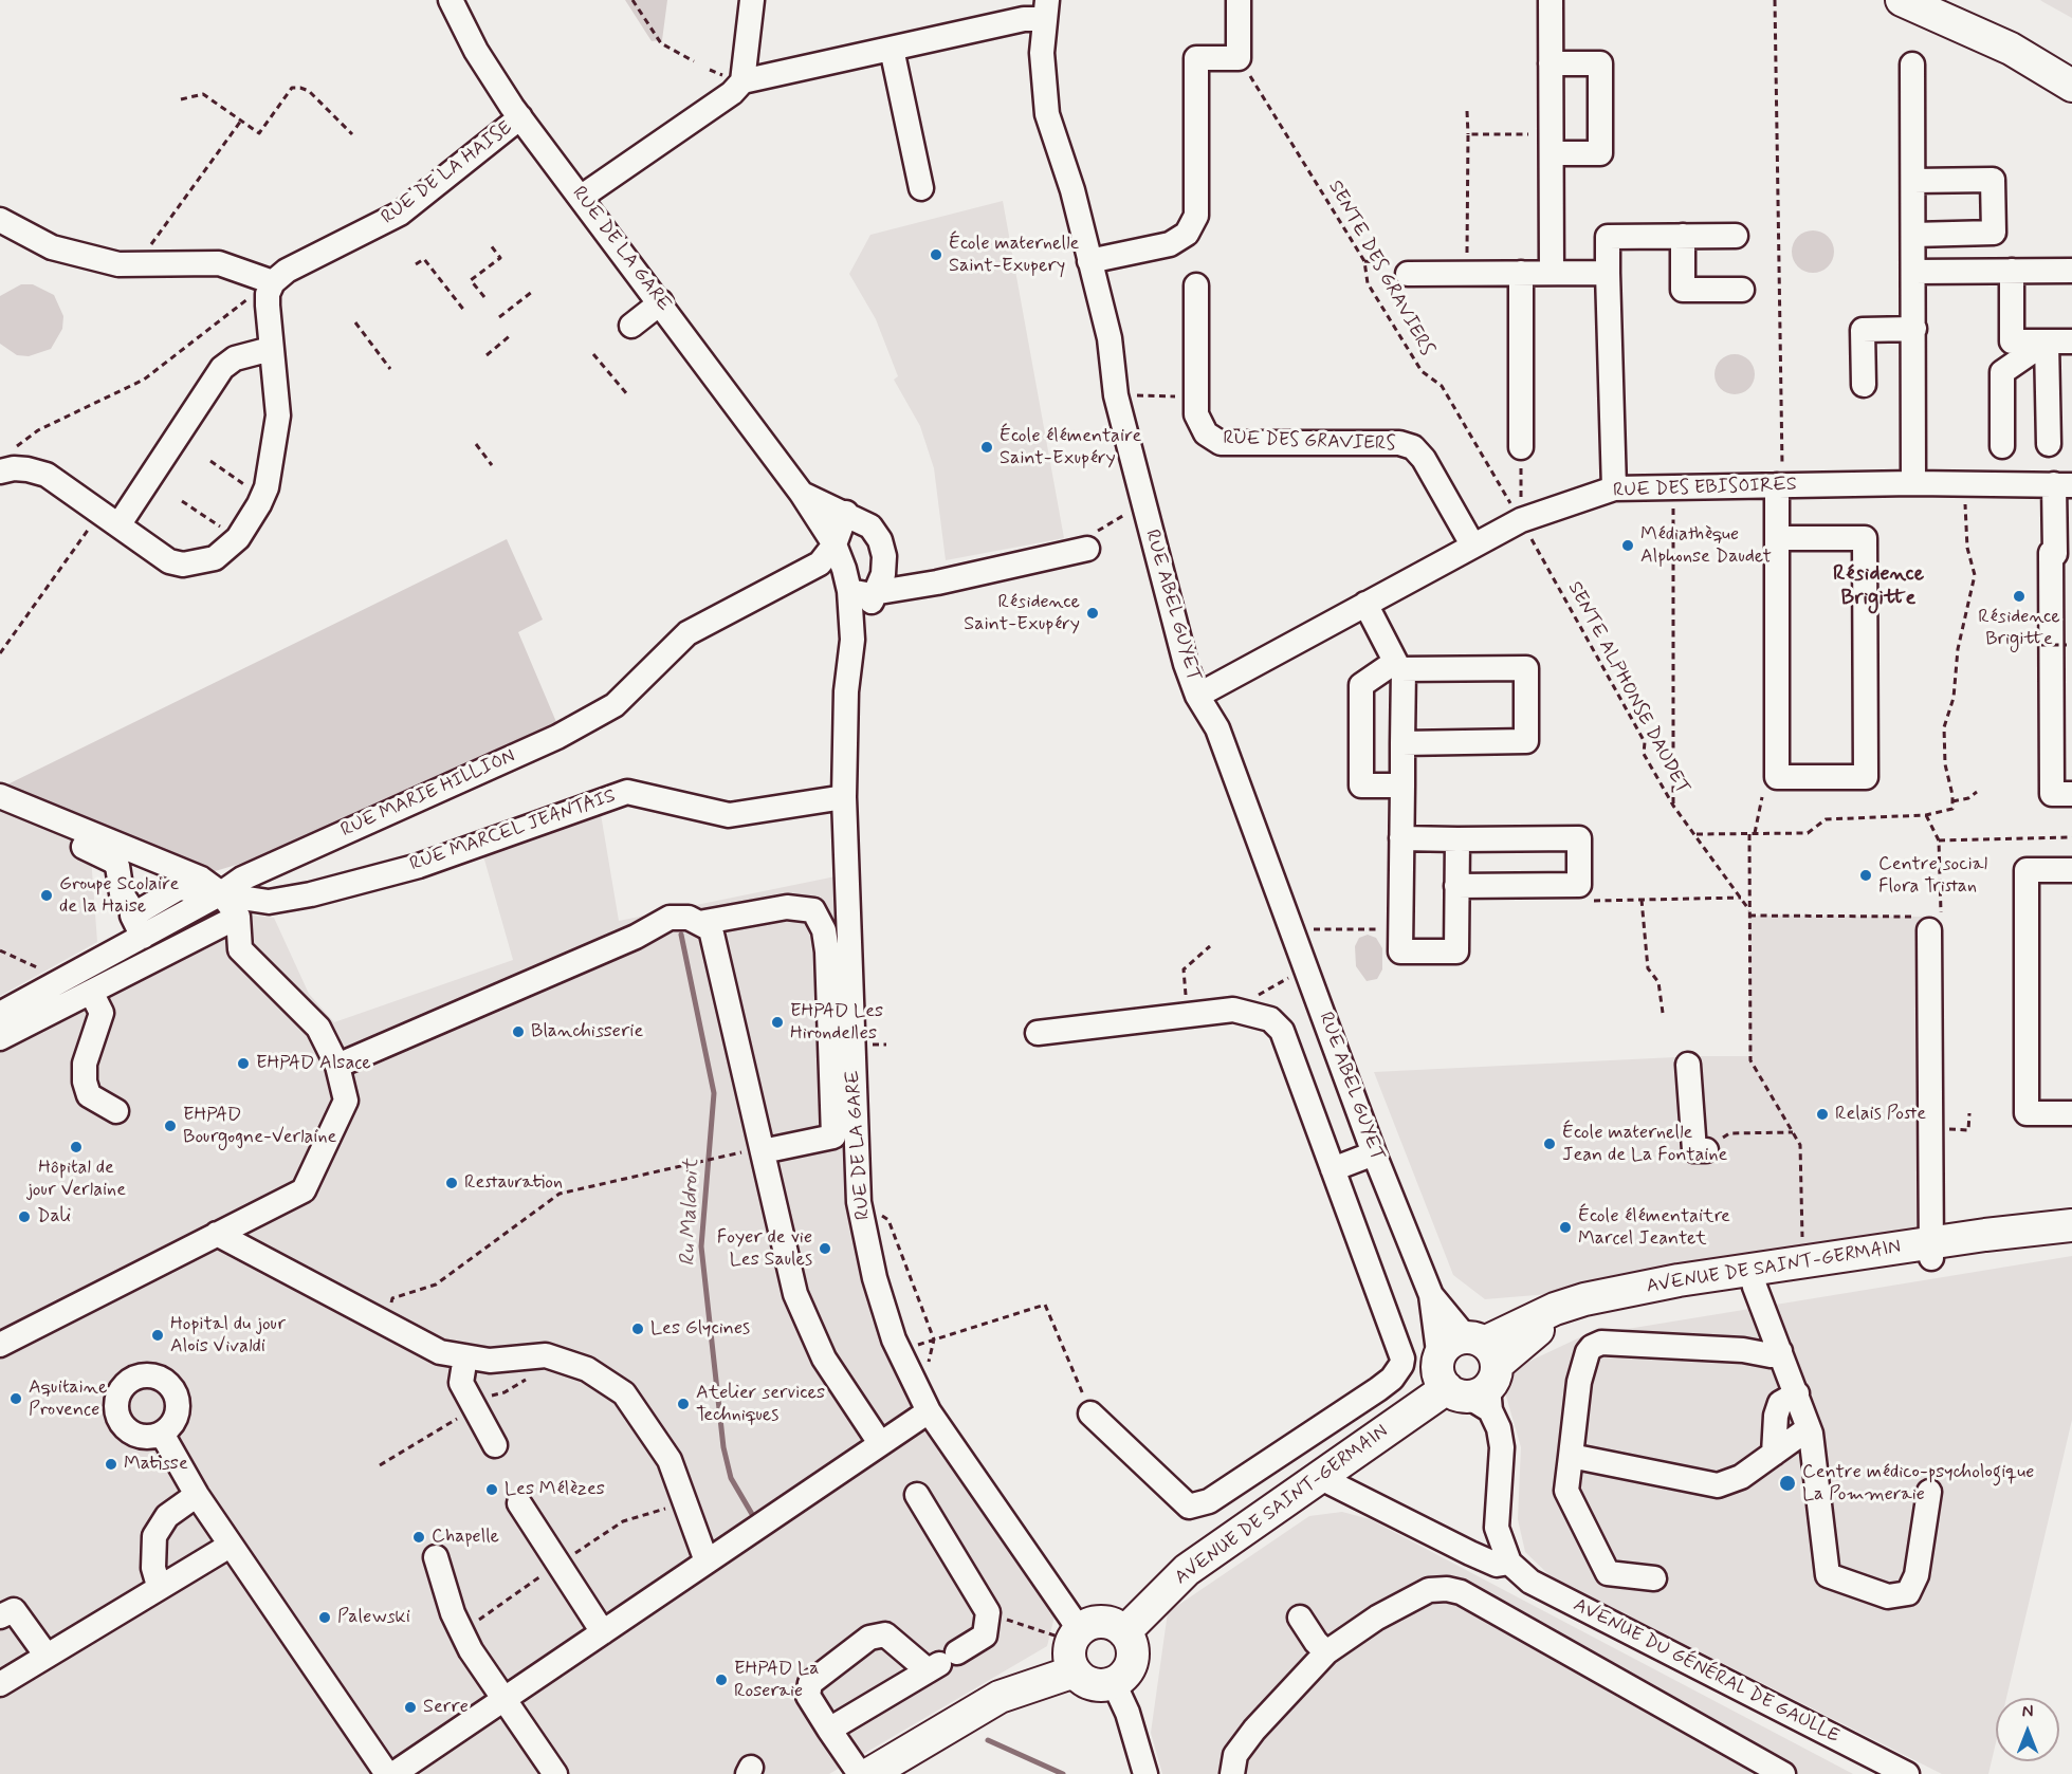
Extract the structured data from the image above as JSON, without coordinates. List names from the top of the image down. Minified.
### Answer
{"streets":{"main road":["AVENUE DE SAINT-GERMAIN"],"street":["RUE DE LA HAISE","RUE DE LA GARE","RUE DES GRAVIERS","RUE DES EBISOIRES","RUE ABEL GUYET","RUE MARIE HILLION","RUE MARCEL JEANTAIS","AVENUE DU GÉNÉRAL DE GAULLE"],"path":["SENTE DES GRAVIERS","SENTE ALPHONSE DAUDET"]},"crossings":[["RUE DE LA HAISE","RUE DE LA GARE"],["RUE DE LA GARE","RUE MARIE HILLION"],["RUE DE LA GARE","RUE MARCEL JEANTAIS"],["RUE DE LA GARE","AVENUE DE SAINT-GERMAIN"],["SENTE DES GRAVIERS","RUE DES EBISOIRES"],["SENTE DES GRAVIERS","SENTE ALPHONSE DAUDET"],["RUE DES GRAVIERS","RUE DES EBISOIRES"],["RUE DES EBISOIRES","RUE ABEL GUYET"],["RUE DES EBISOIRES","SENTE ALPHONSE DAUDET"],["RUE ABEL GUYET","AVENUE DE SAINT-GERMAIN"],["RUE ABEL GUYET","AVENUE DU GÉNÉRAL DE GAULLE"],["RUE MARIE HILLION","RUE MARCEL JEANTAIS"],["AVENUE DE SAINT-GERMAIN","AVENUE DU GÉNÉRAL DE GAULLE"]],"districts":["Résidence Brigitte"],"water":["Ru Maldroit"],"places":["École maternelle Saint-Exupery","École élémentaire Saint-Exupéry","Médiathèque Alphonse Daudet","Résidence Brigitte","Résidence Saint-Exupéry","Centre social Flora Tristan","Groupe Scolaire de la Haise","EHPAD Les Hirondelles","Blanchisserie","EHPAD Alsace","Relais Poste","EHPAD Bourgogne-Verlaine","École maternelle Jean de La Fontaine","Hôpital de jour Verlaine","Restauration","Dali","École élémentaitre Marcel Jeantet","Foyer de vie Les Saules","Les Glycines","Hopital du jour Alois Vivaldi","Aquitaine Provence","Atelier services Techniques","Matisse","Centre médico-psychologique La Pommeraie","Les Mélèzes","Chapelle","Palewski","EHPAD La Roseraie","Serre"],"north":"top"}
